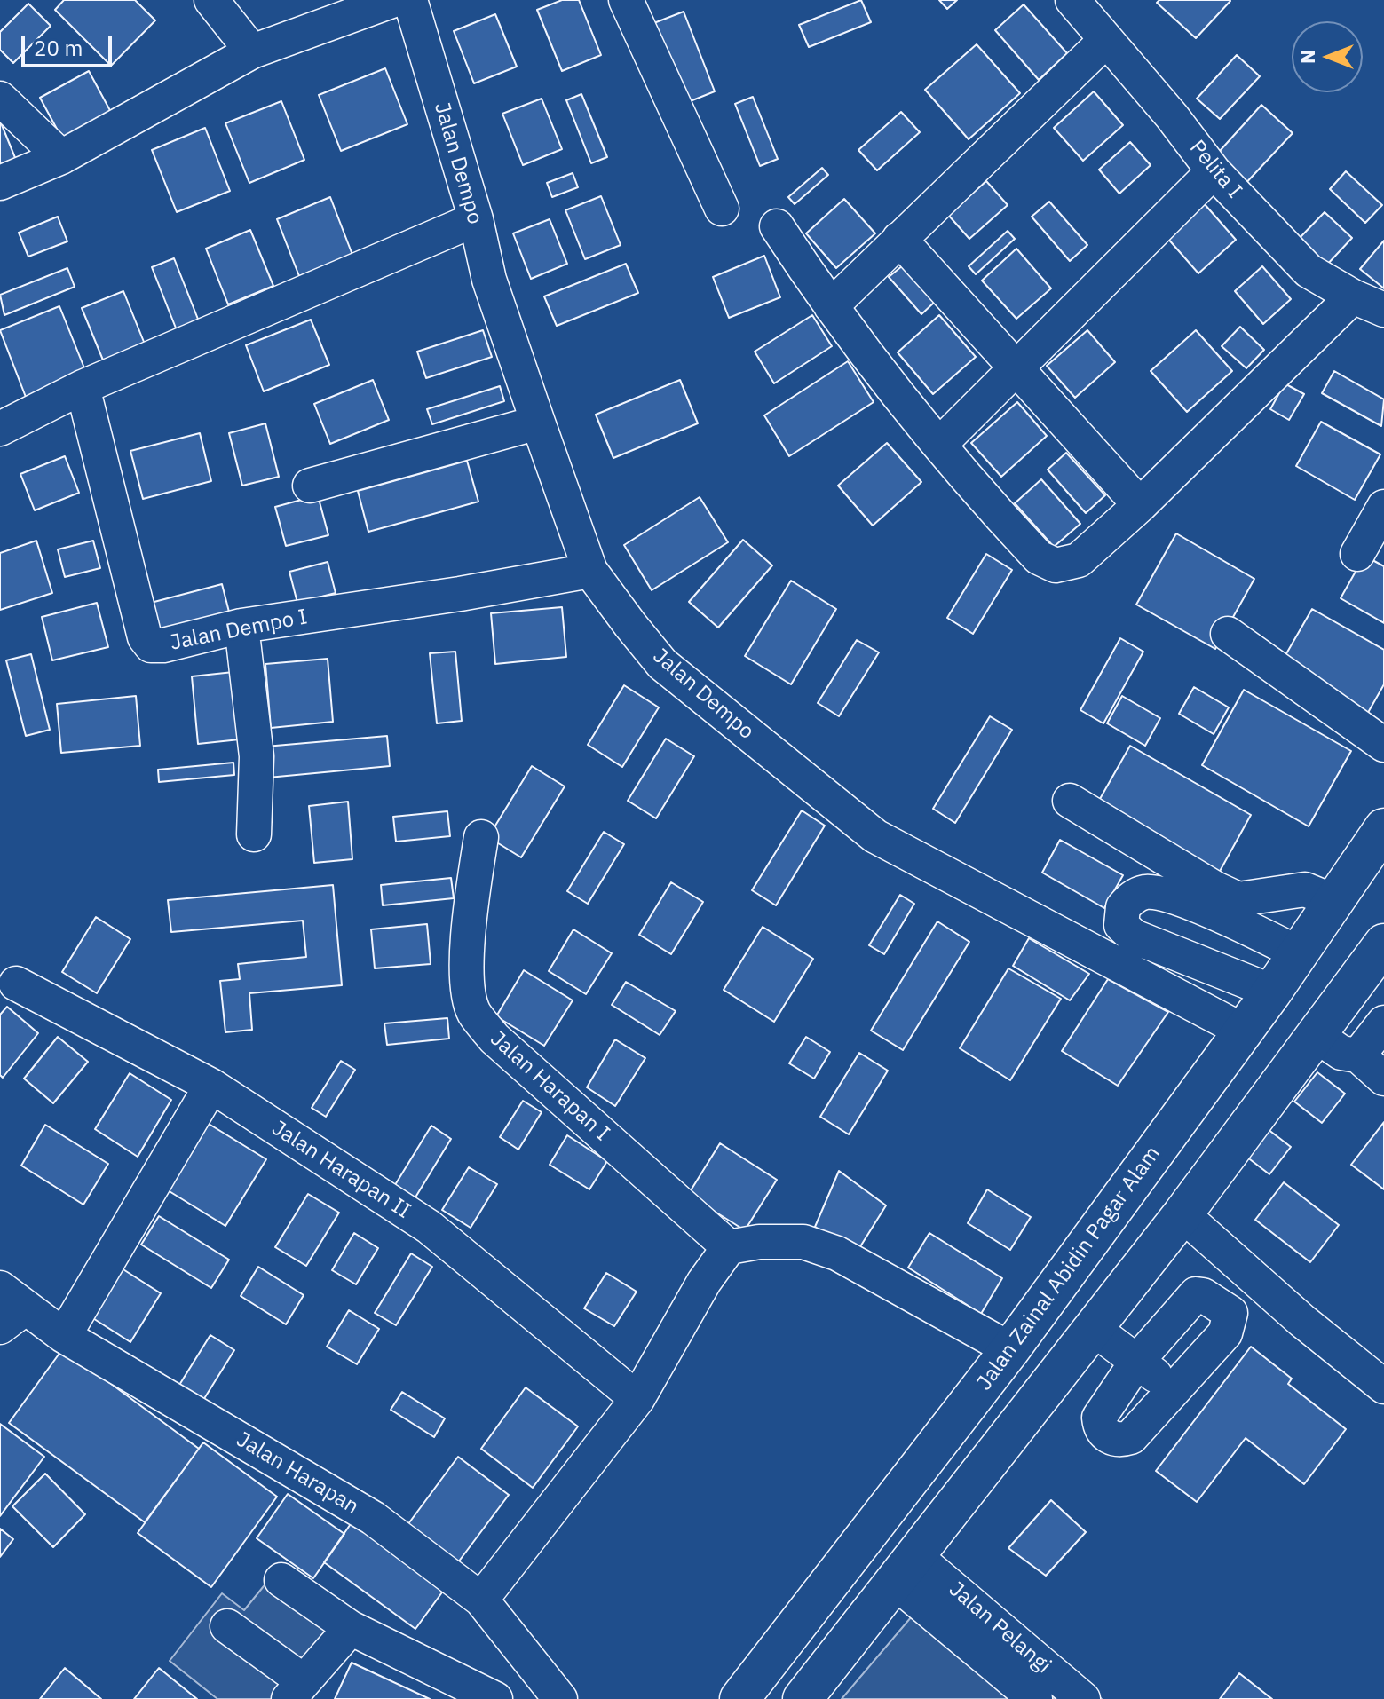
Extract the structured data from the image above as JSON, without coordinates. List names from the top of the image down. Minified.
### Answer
{"streets":{"highway":["Jalan Zainal Abidin Pagar Alam"],"street":["Jalan Dempo","Pelita I","Jalan Dempo I","Jalan Harapan I","Jalan Harapan II","Jalan Harapan","Jalan Pelangi"]},"crossings":[["Jalan Dempo","Jalan Dempo I"],["Jalan Dempo","Jalan Zainal Abidin Pagar Alam"]],"scale_bar":"20 m","north":"left"}
